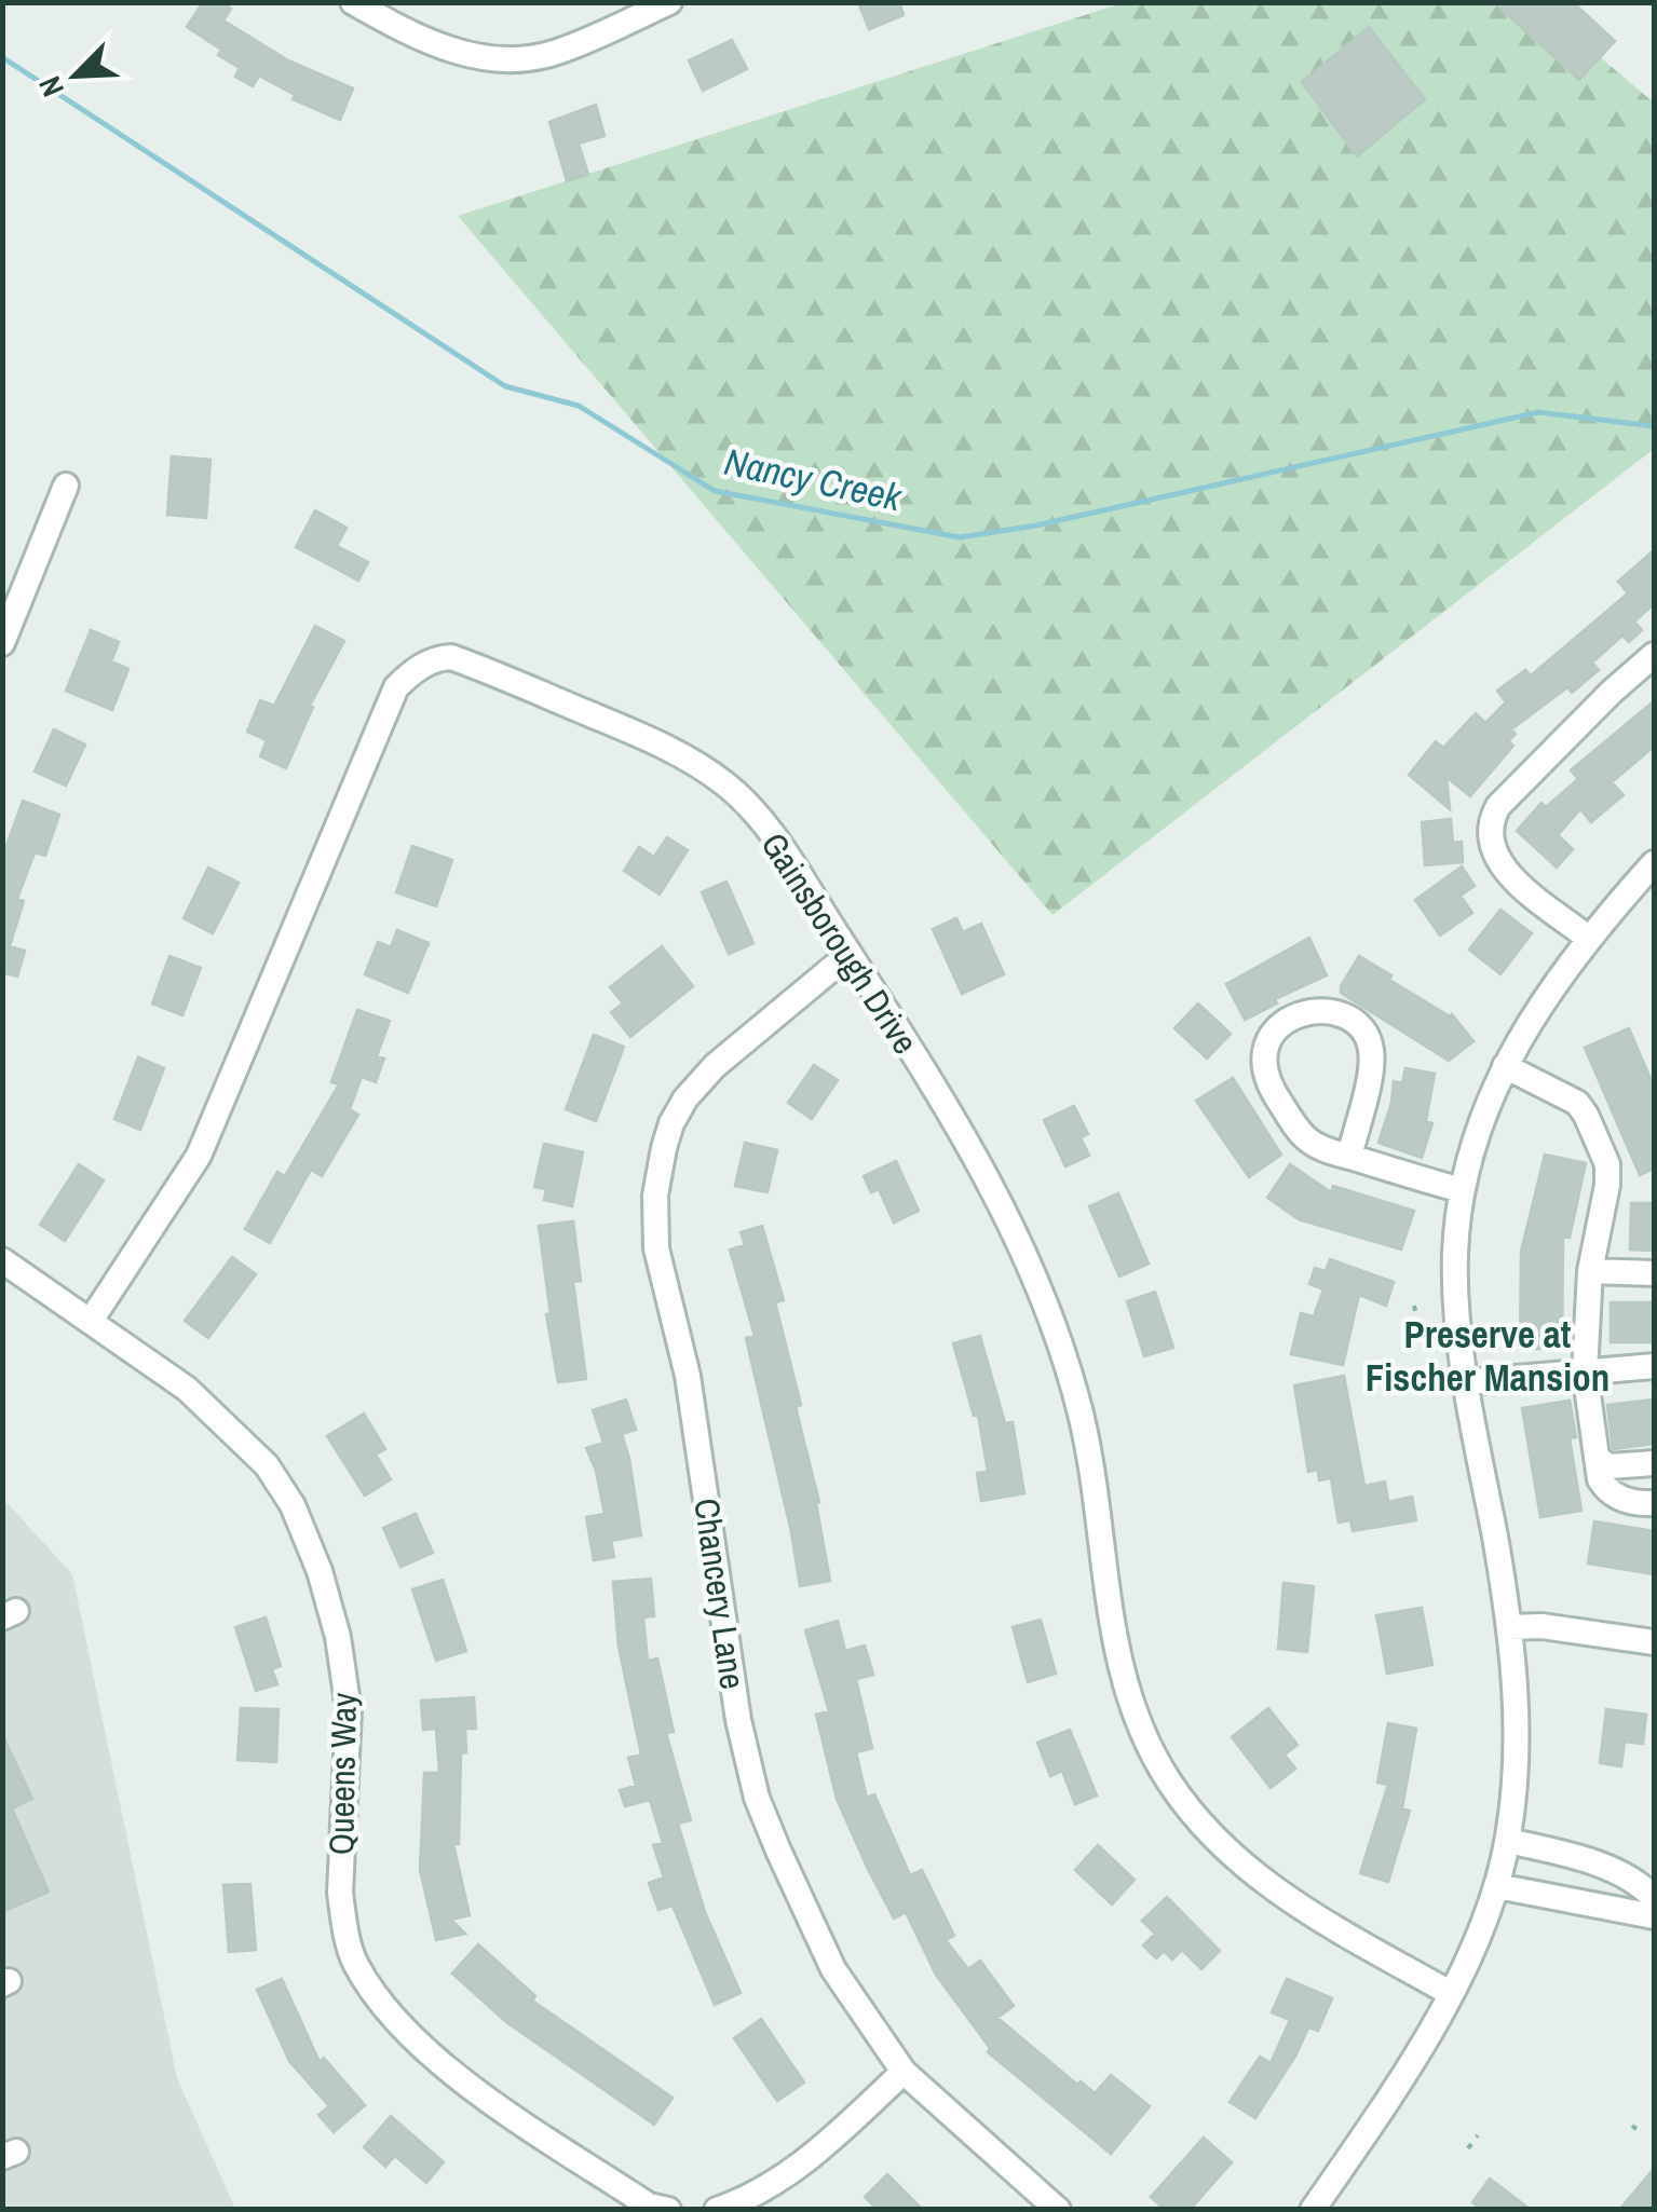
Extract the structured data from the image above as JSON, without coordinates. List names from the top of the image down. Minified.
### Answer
{"streets":{"street":["Gainsborough Drive","Chancery Lane","Queens Way"]},"crossings":[["Gainsborough Drive","Chancery Lane"],["Gainsborough Drive","Queens Way"]],"districts":["Preserve at Fischer Mansion"],"water":["Nancy Creek"],"north":"bottom left"}
